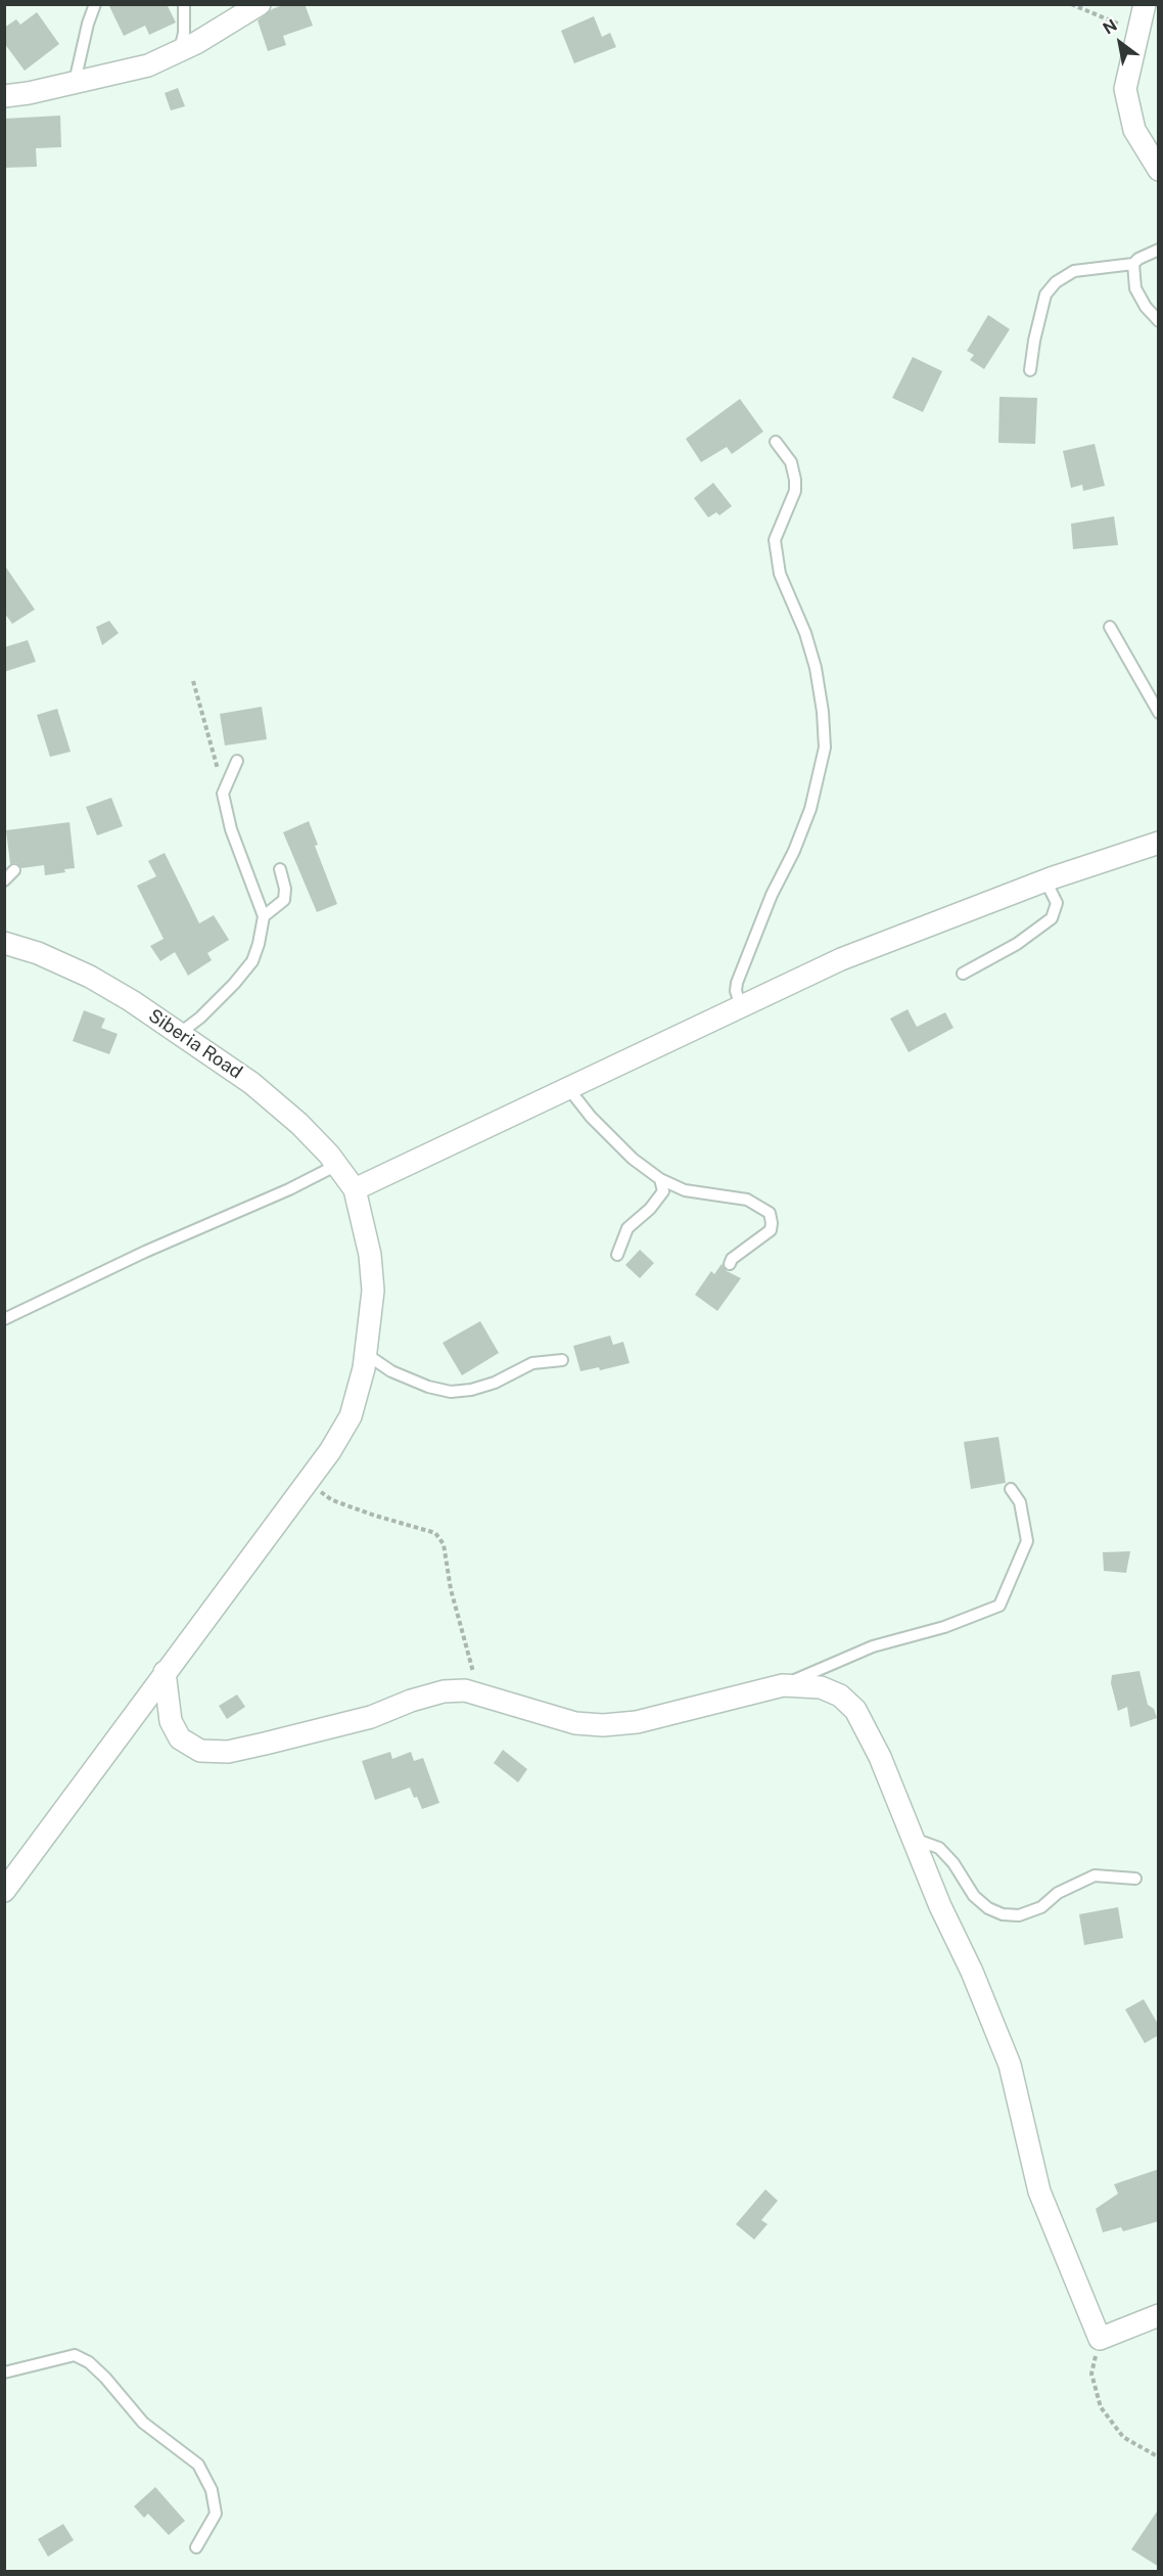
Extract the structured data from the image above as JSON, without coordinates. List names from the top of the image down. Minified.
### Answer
{"streets":{"street":["Siberia Road"]},"north":"top left"}
